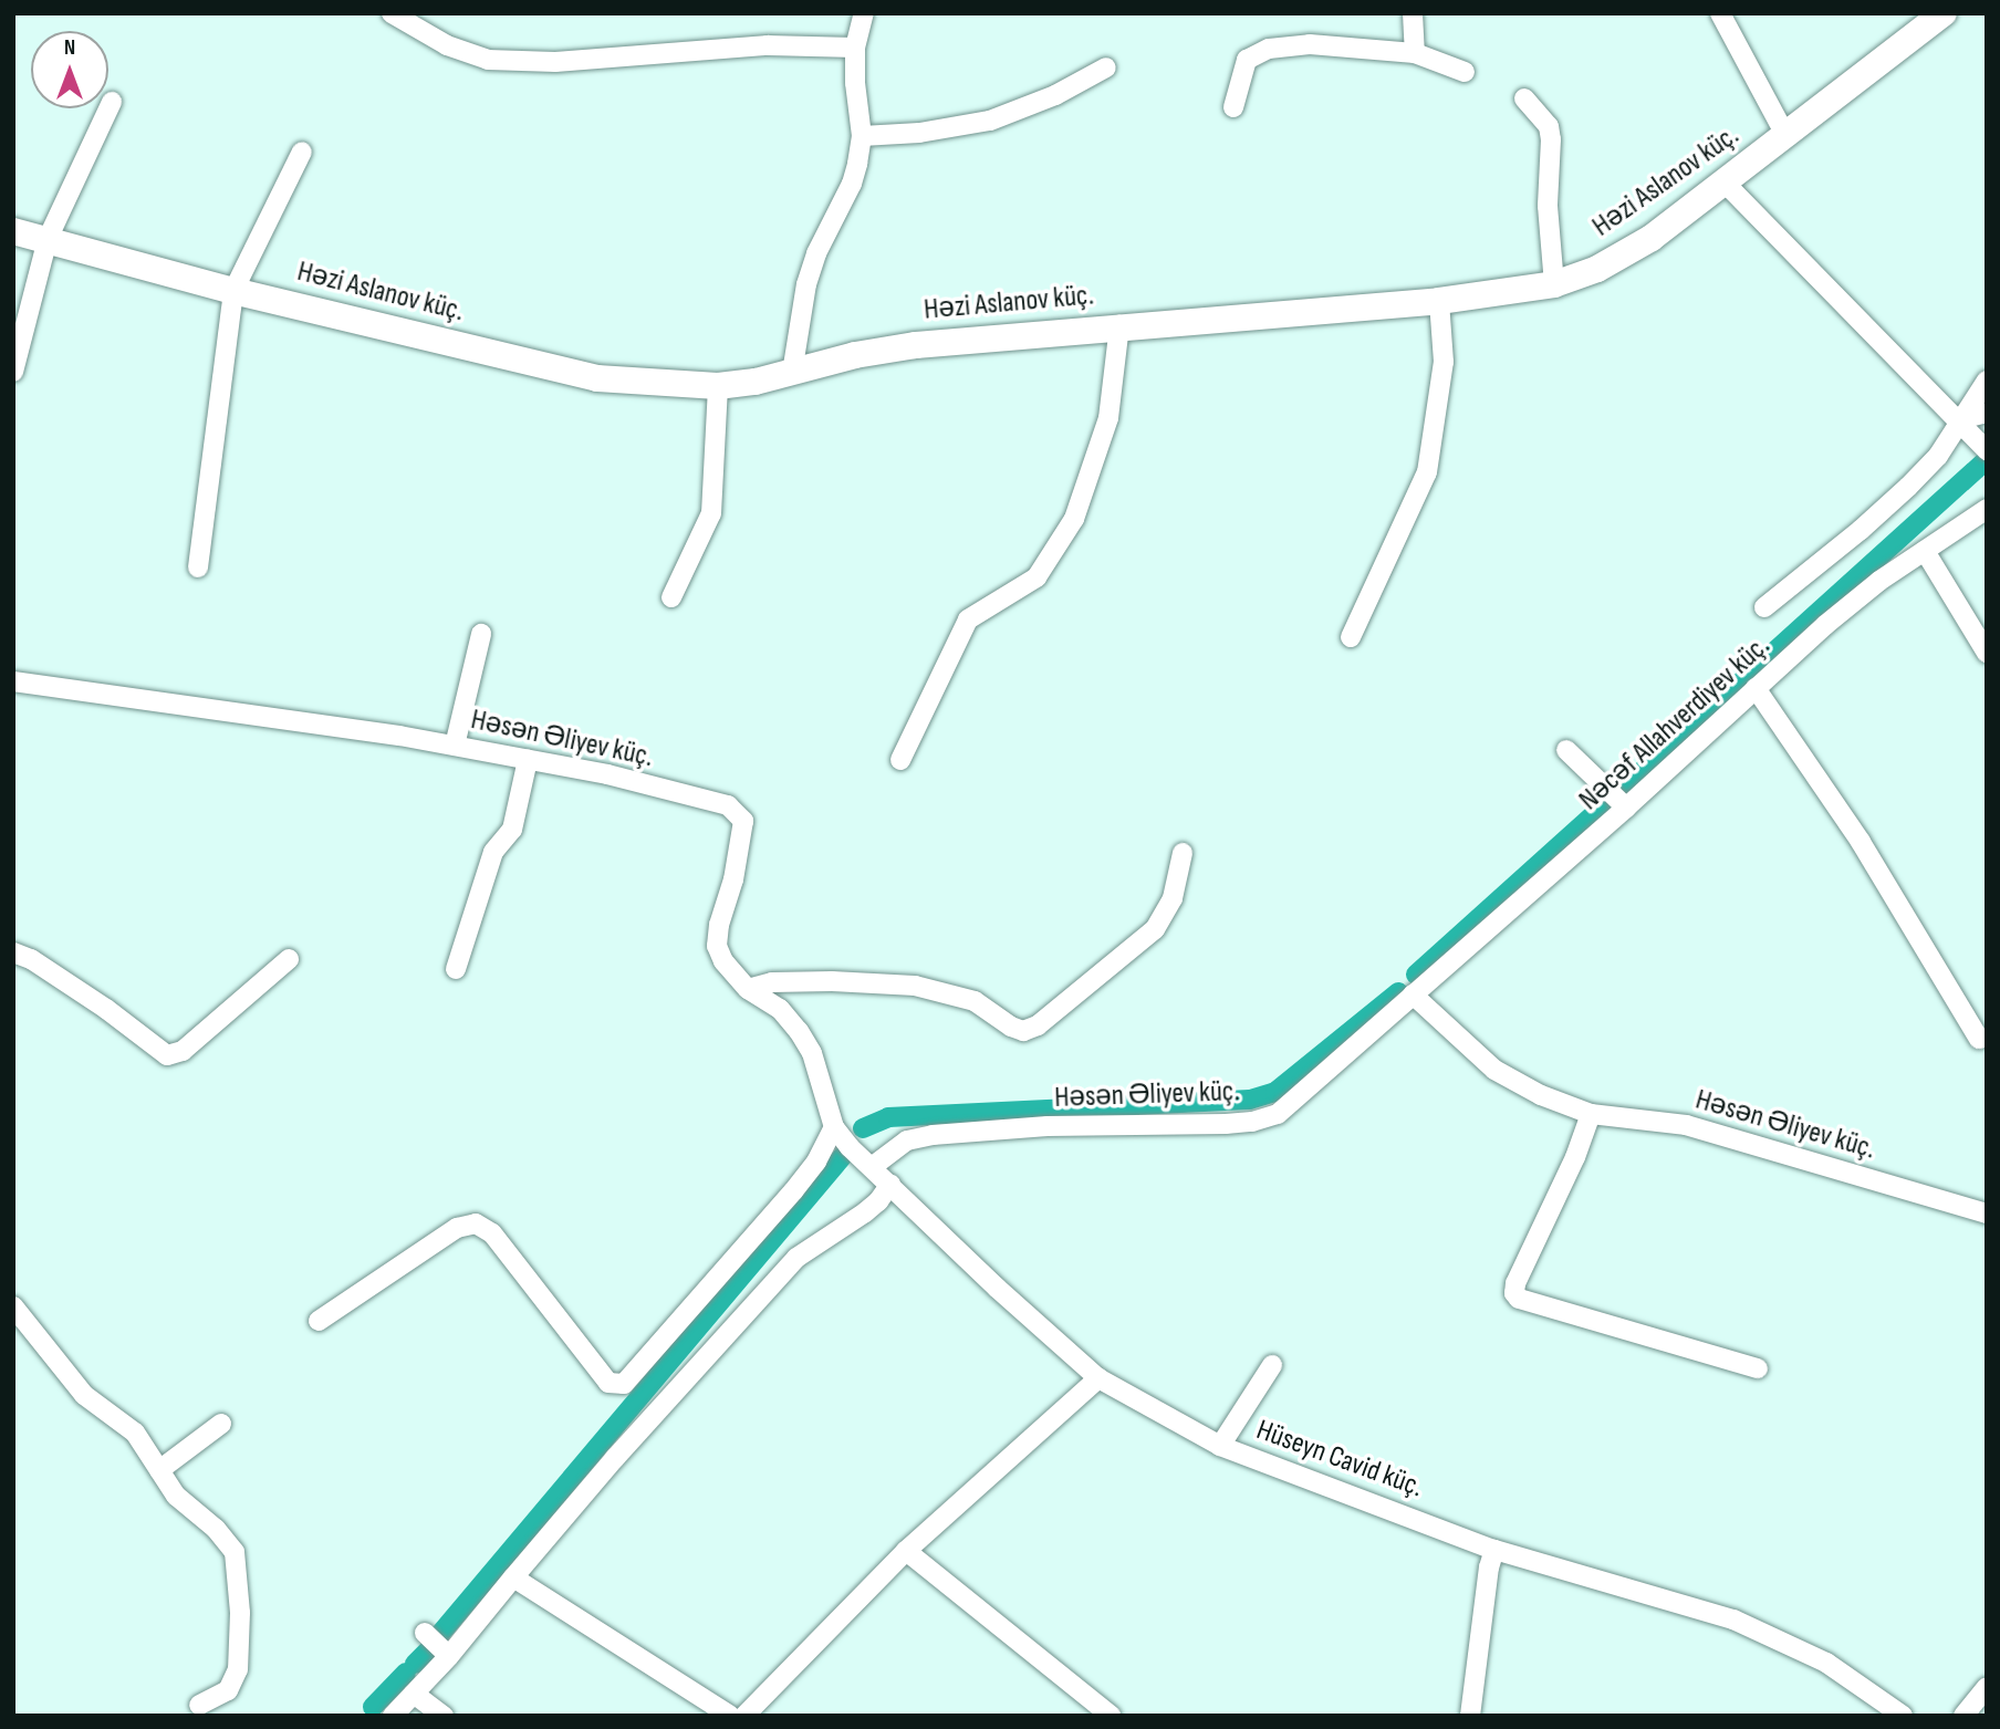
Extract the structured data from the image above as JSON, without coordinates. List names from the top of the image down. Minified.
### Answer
{"streets":{"street":["Həzi Aslanov küç.","Nəcəf Allahverdiyev küç.","Həsən Əliyev küç.","Hüseyn Cavid küç."]},"crossings":[["Nəcəf Allahverdiyev küç.","Həsən Əliyev küç."],["Həsən Əliyev küç.","Hüseyn Cavid küç."]],"north":"top"}
